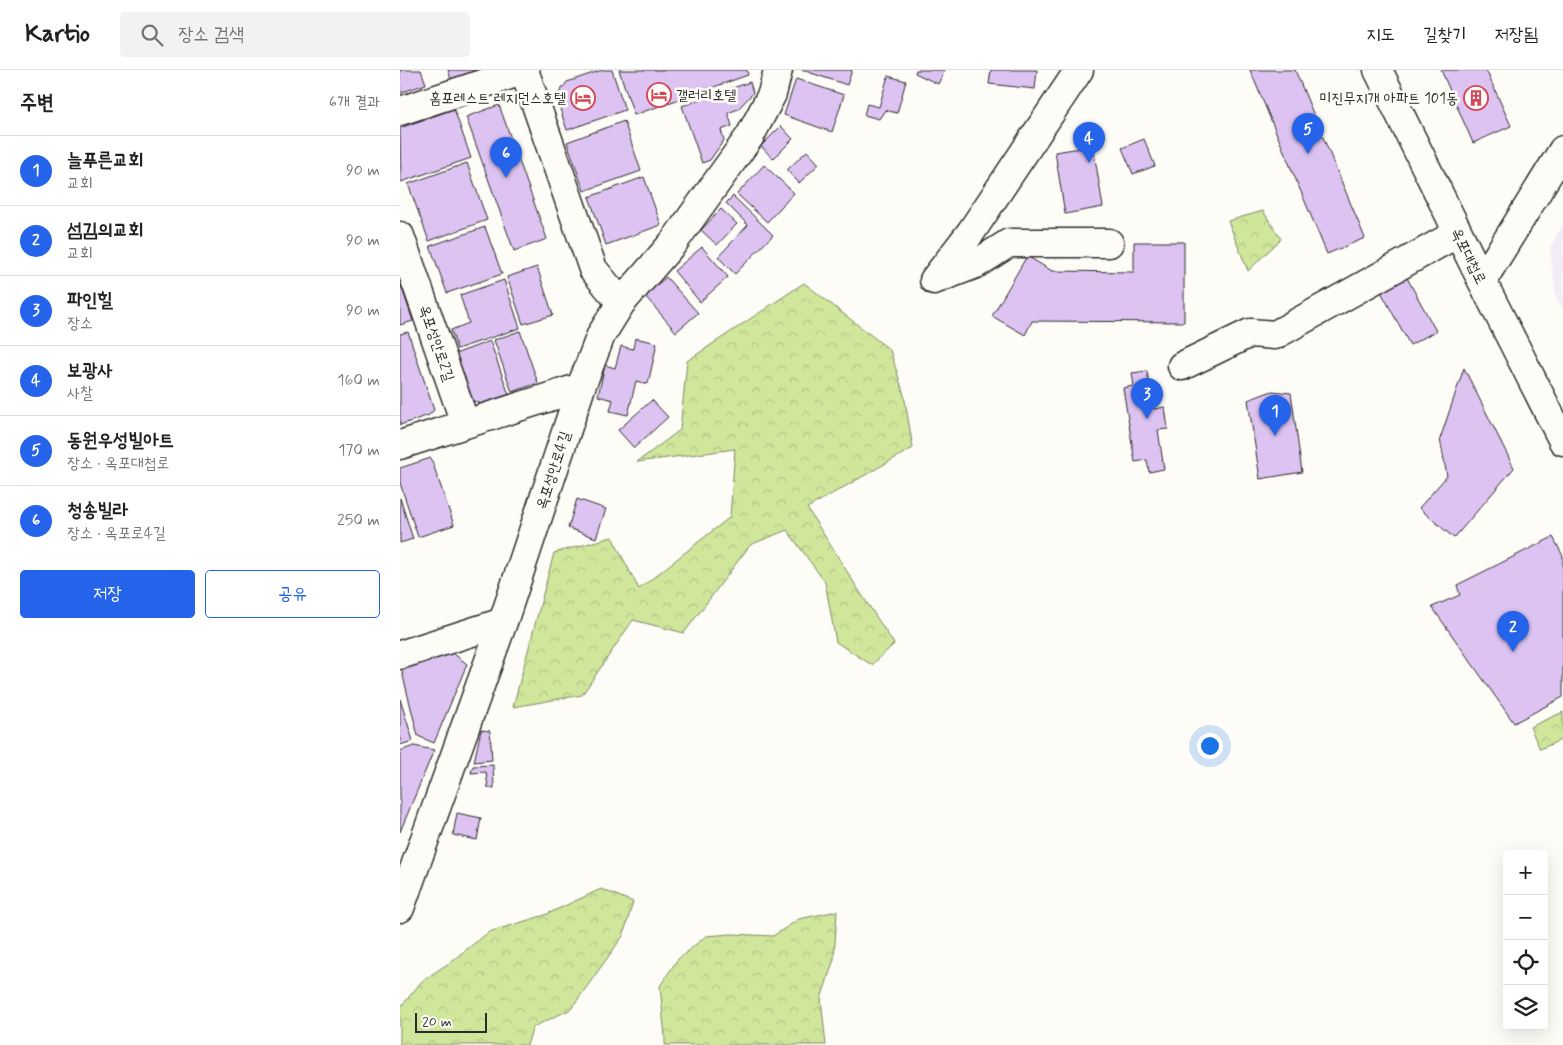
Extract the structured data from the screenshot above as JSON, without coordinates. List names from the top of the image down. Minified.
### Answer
{"streets":{"street":["옥포대첩로","옥포성안로2길","옥포성안로4길"]},"places":{"hotel":["갤러리호텔","홈포레스트 레지던스호텔"],"building":["미진무지개 아파트 101동"]},"scale_bar":"20 m","page":{"header":"Kartio","search":"장소 검색","nav":["지도","길찾기","저장됨"],"heading":["주변","6개 결과"],"pins":["5","4","6","3","1","2"],"list":[{"mark":"1","name":"늘푸른교회","note":"교회","value":"90 m"},{"mark":"2","name":"섬김의교회","note":"교회","value":"90 m"},{"mark":"3","name":"파인힐","note":"장소","value":"90 m"},{"mark":"4","name":"보광사","note":"사찰","value":"160 m"},{"mark":"5","name":"동원우성빌아트","note":"장소 · 옥포대첩로","value":"170 m"},{"mark":"6","name":"청송빌라","note":"장소 · 옥포로4길","value":"250 m"}],"buttons":["저장","공유"],"map_buttons":["+","−"],"scale":"20 m"}}
